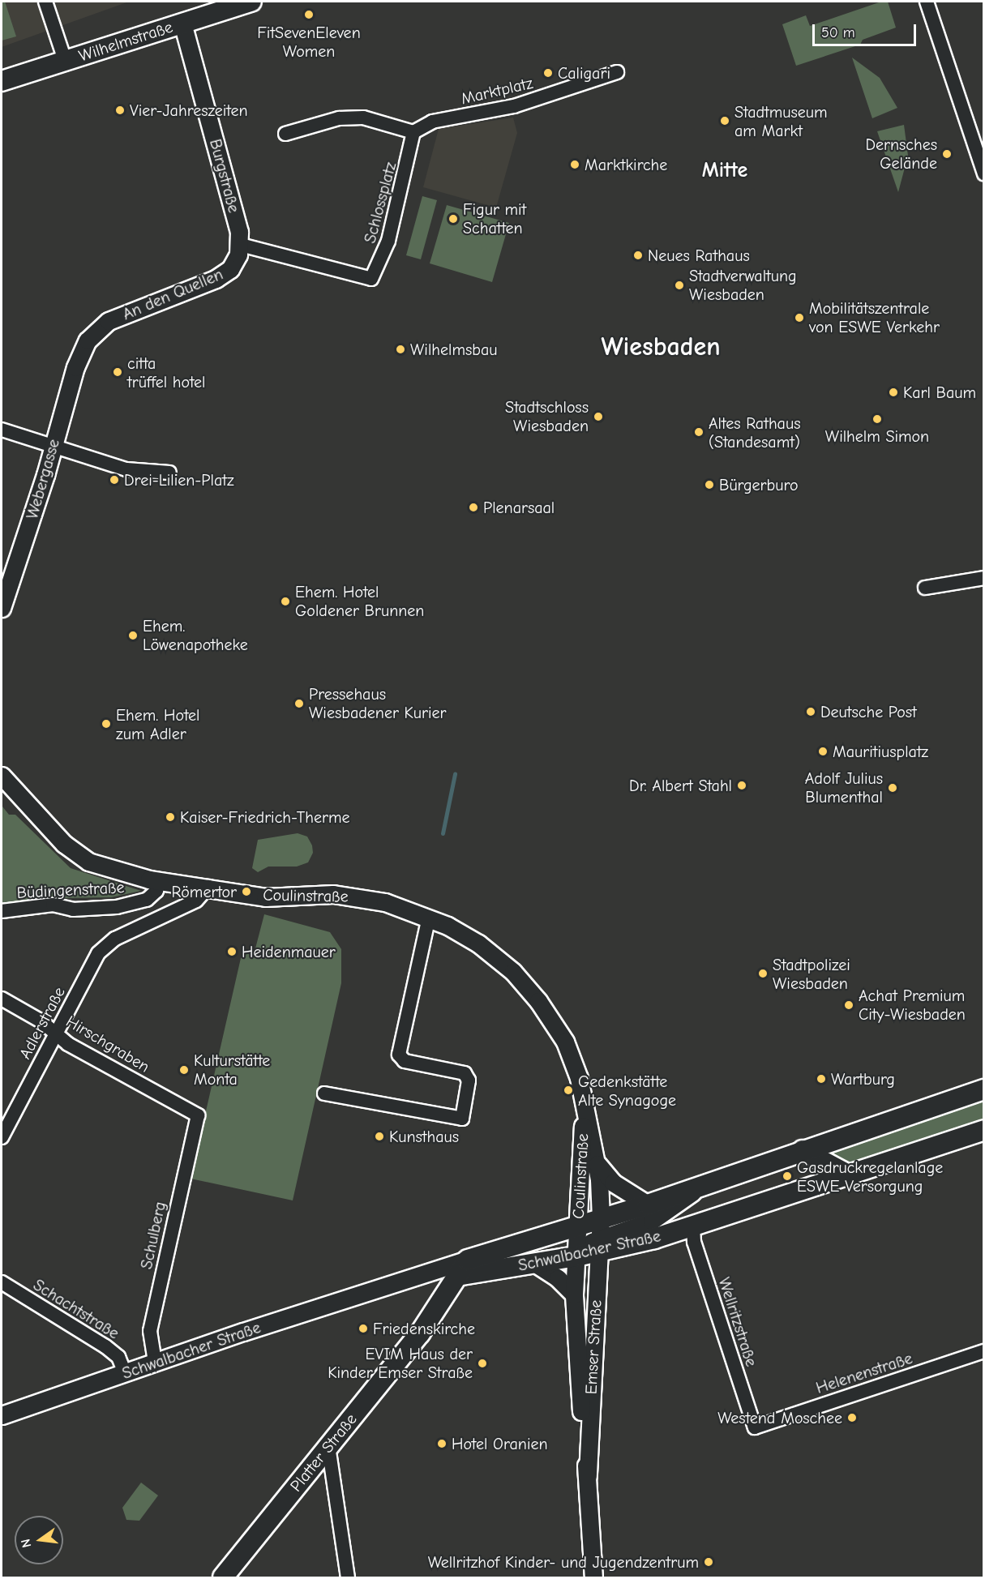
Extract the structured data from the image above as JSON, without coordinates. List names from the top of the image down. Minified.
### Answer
{"streets":{"main road":["Wilhelmstraße","Schwalbacher Straße","Platter Straße"],"street":["Marktplatz","Burgstraße","Schlossplatz","An den Quellen","Webergasse","Büdingenstraße","Coulinstraße","Adlerstraße","Hirschgraben","Schulberg","Schachtstraße","Wellritzstraße","Emser Straße","Helenenstraße"]},"crossings":[["Wilhelmstraße","Burgstraße"],["Marktplatz","Schlossplatz"],["Burgstraße","Schlossplatz"],["Burgstraße","An den Quellen"],["Schlossplatz","An den Quellen"],["An den Quellen","Webergasse"],["Büdingenstraße","Coulinstraße"],["Coulinstraße","Adlerstraße"],["Coulinstraße","Schwalbacher Straße"],["Coulinstraße","Emser Straße"],["Adlerstraße","Hirschgraben"],["Hirschgraben","Schulberg"],["Schulberg","Schwalbacher Straße"],["Schwalbacher Straße","Schachtstraße"],["Schwalbacher Straße","Wellritzstraße"],["Schwalbacher Straße","Emser Straße"],["Schwalbacher Straße","Platter Straße"],["Wellritzstraße","Helenenstraße"]],"districts":["Mitte","Wiesbaden"],"places":["FitSevenEleven Women","Caligari","Vier-Jahreszeiten","Stadtmuseum am Markt","Dernsches Gelände","Marktkirche","Figur mit Schatten","Neues Rathaus","Stadtverwaltung Wiesbaden","Mobilitätszentrale von ESWE Verkehr","Wilhelmsbau","citta trüffel hotel","Karl Baum","Stadtschloss Wiesbaden","Wilhelm Simon","Altes Rathaus (Standesamt)","Drei-Lilien-Platz","Bürgerburo","Plenarsaal","Ehem. Hotel Goldener Brunnen","Ehem. Löwenapotheke","Pressehaus Wiesbadener Kurier","Deutsche Post","Ehem. Hotel zum Adler","Mauritiusplatz","Dr. Albert Stahl","Adolf Julius Blumenthal","Kaiser-Friedrich-Therme","Römertor","Heidenmauer","Stadtpolizei Wiesbaden","Achat Premium City-Wiesbaden","Kulturstätte Monta","Wartburg","Gedenkstätte Alte Synagoge","Kunsthaus","Gasdruckregelanlage ESWE Versorgung","Friedenskirche","EVIM Haus der Kinder Emser Straße","Westend Moschee","Hotel Oranien","Wellritzhof Kinder- und Jugendzentrum"],"scale_bar":"50 m","north":"left"}
